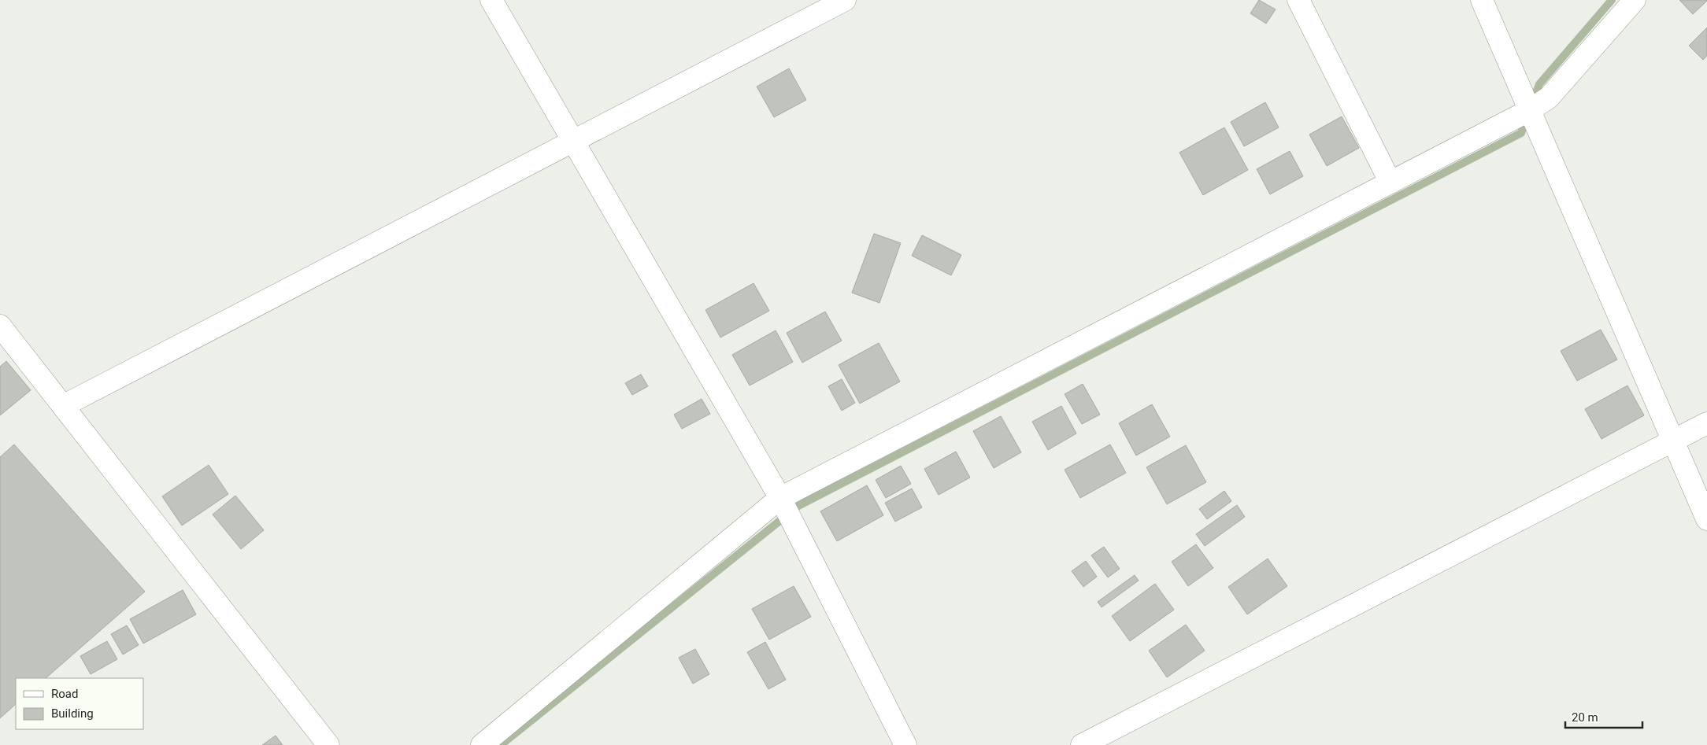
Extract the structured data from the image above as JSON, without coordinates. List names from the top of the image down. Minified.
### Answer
{"legend":["Road","Building"],"scale_bar":"20 m"}
